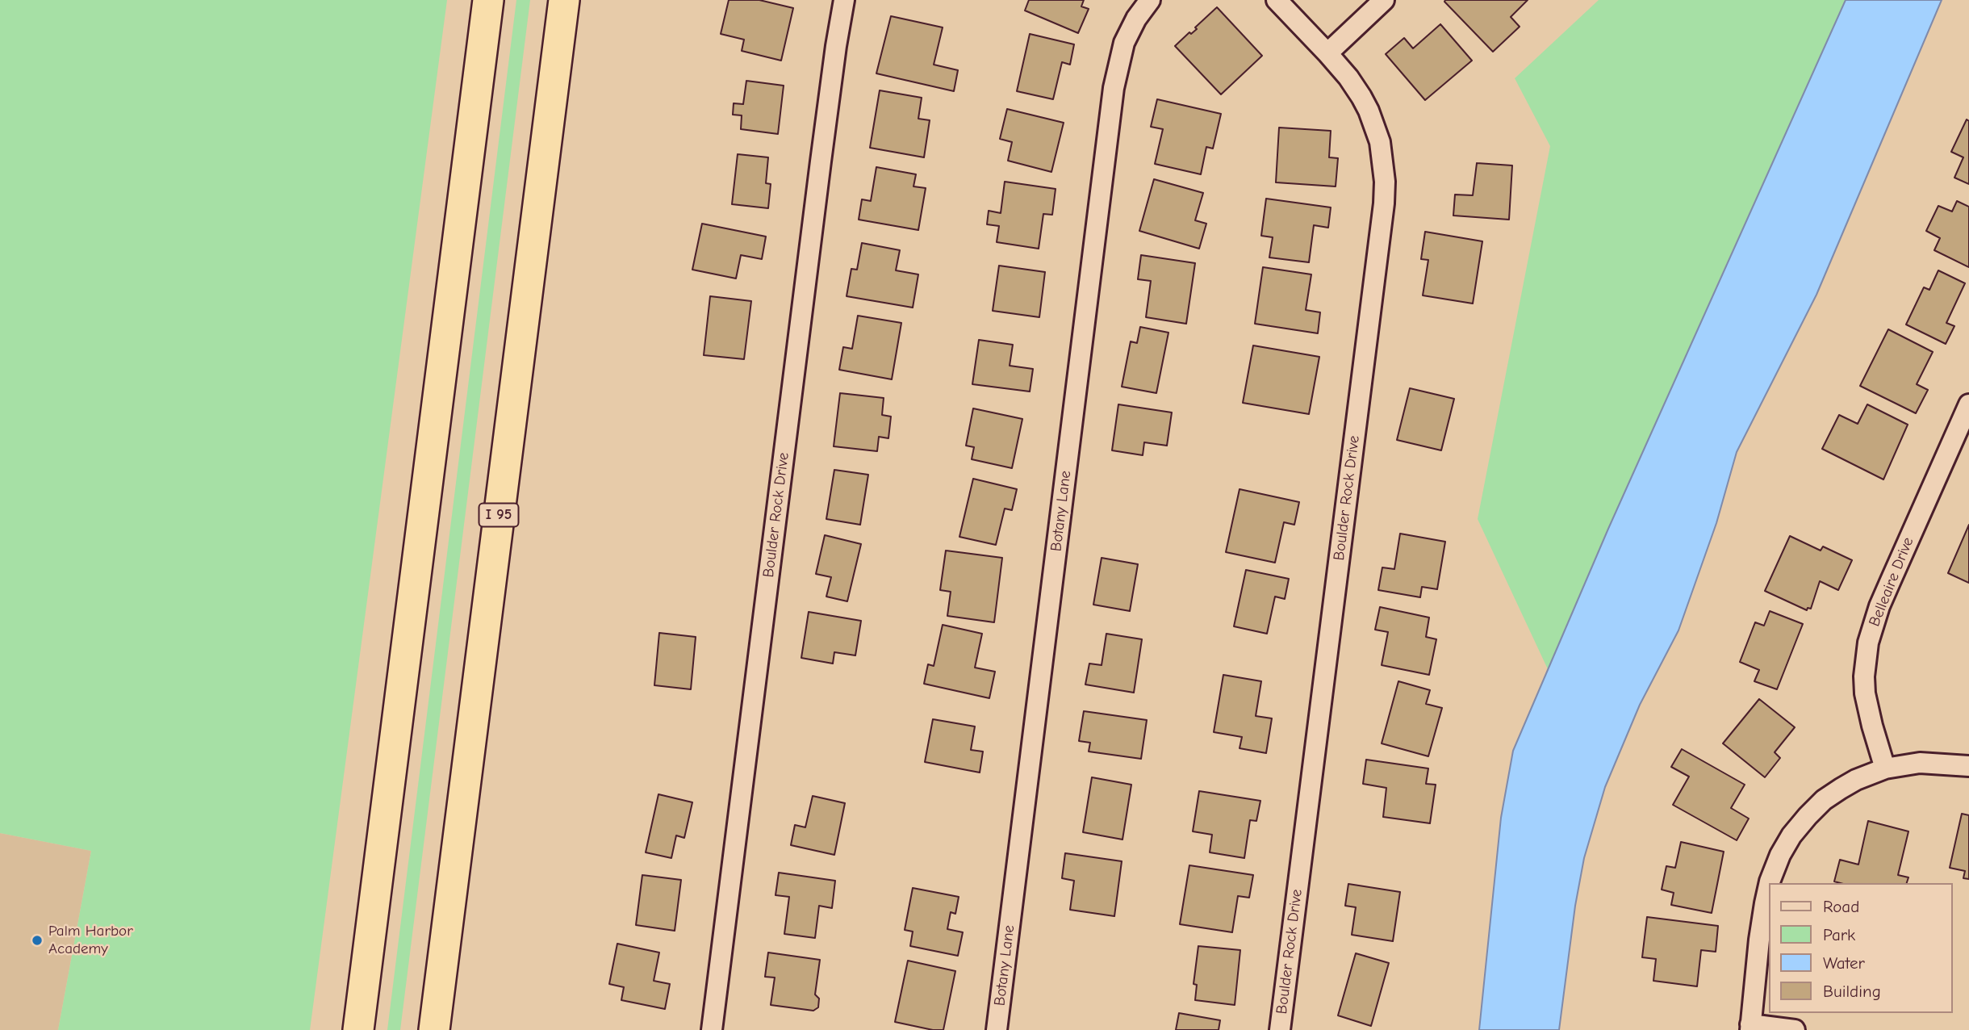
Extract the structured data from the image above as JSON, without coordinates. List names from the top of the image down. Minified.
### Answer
{"streets":{"highway":["I 95"],"street":["Boulder Rock Drive","Botany Lane","Belleaire Drive"]},"places":["Palm Harbor Academy"],"legend":["Road","Park","Water","Building"]}
